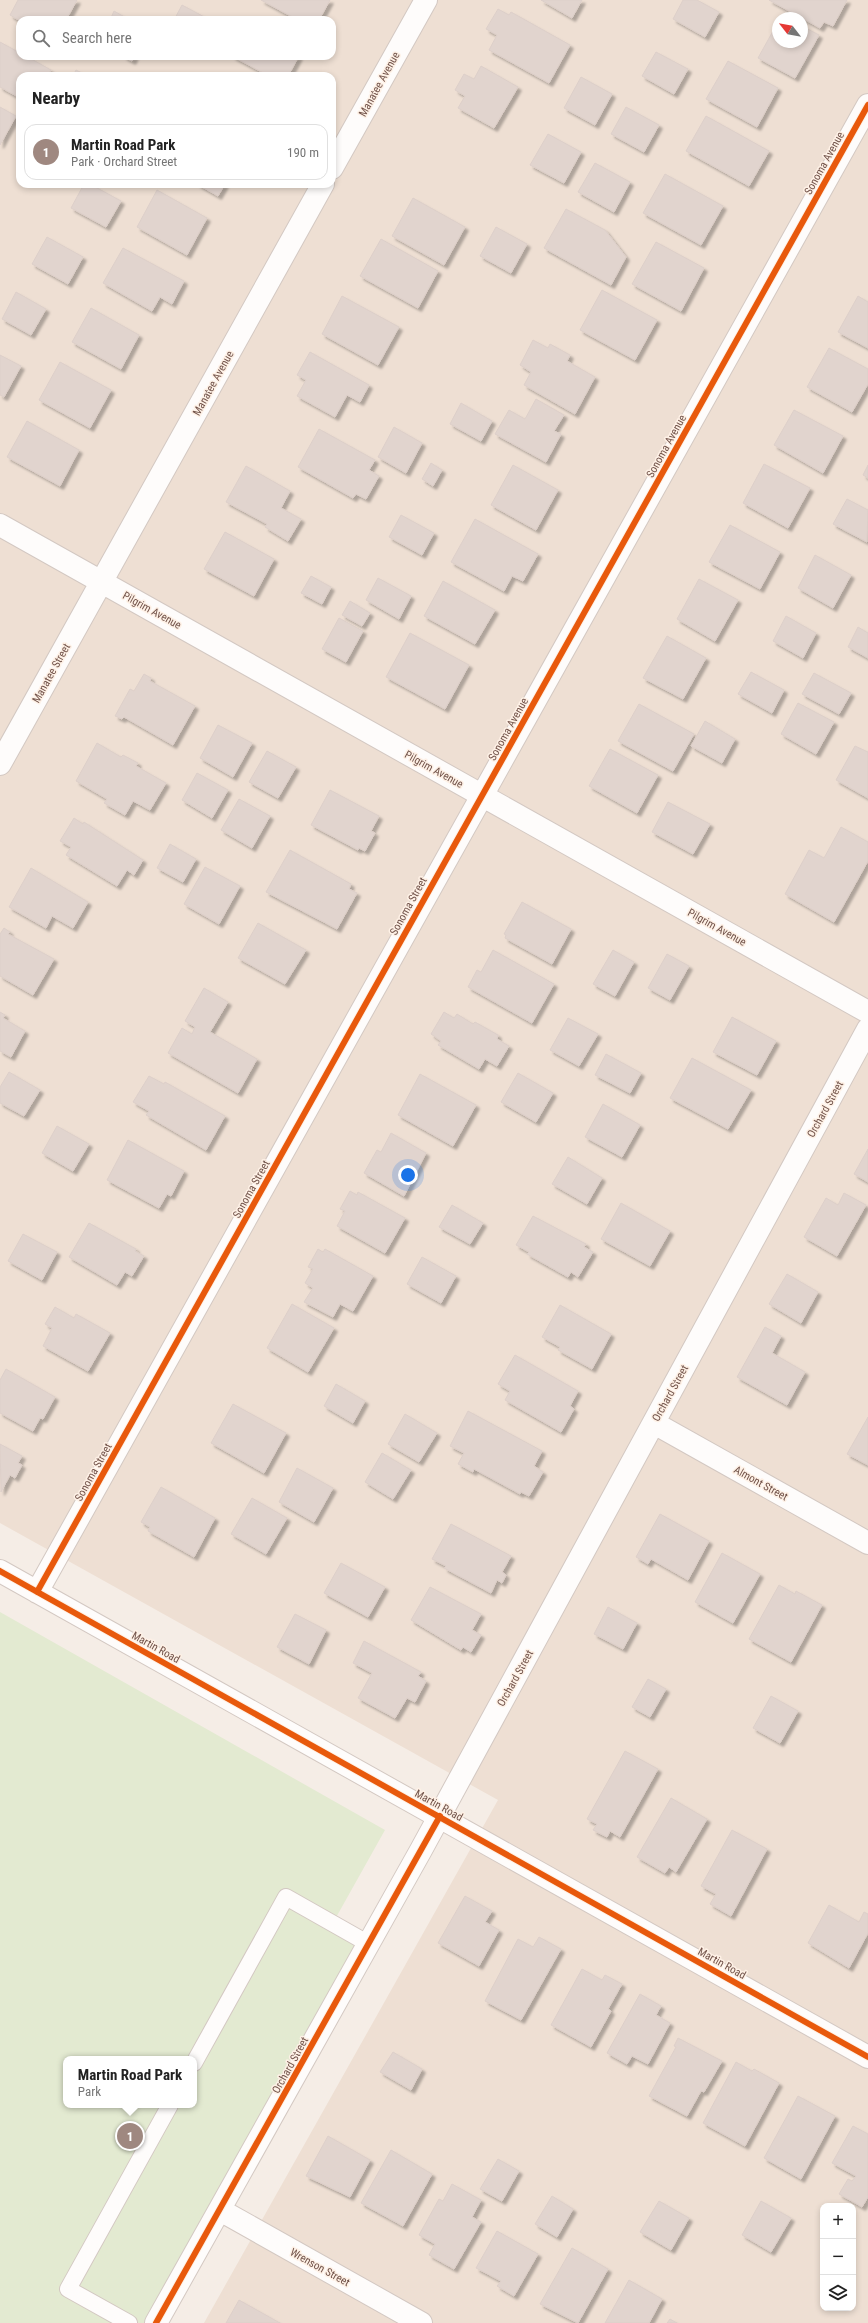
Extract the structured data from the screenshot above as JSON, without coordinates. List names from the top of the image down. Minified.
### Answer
{"streets":{"street":["Manatee Avenue","Sonoma Avenue","Pilgrim Avenue","Manatee Street","Sonoma Street","Orchard Street","Almont Street","Martin Road","Wrenson Street"]},"crossings":[["Manatee Avenue","Pilgrim Avenue"],["Manatee Avenue","Manatee Street"],["Sonoma Avenue","Pilgrim Avenue"],["Sonoma Avenue","Sonoma Street"],["Pilgrim Avenue","Manatee Street"],["Pilgrim Avenue","Sonoma Street"],["Sonoma Street","Martin Road"],["Orchard Street","Almont Street"],["Orchard Street","Martin Road"],["Orchard Street","Wrenson Street"]],"north":"top left","page":{"search":"Search here","heading":"Nearby","list":[{"mark":"1","name":"Martin Road Park","note":"Park · Orchard Street","value":"190 m"}],"popup":["Martin Road Park","Park"],"pins":"1","map_buttons":["+","−"]}}
